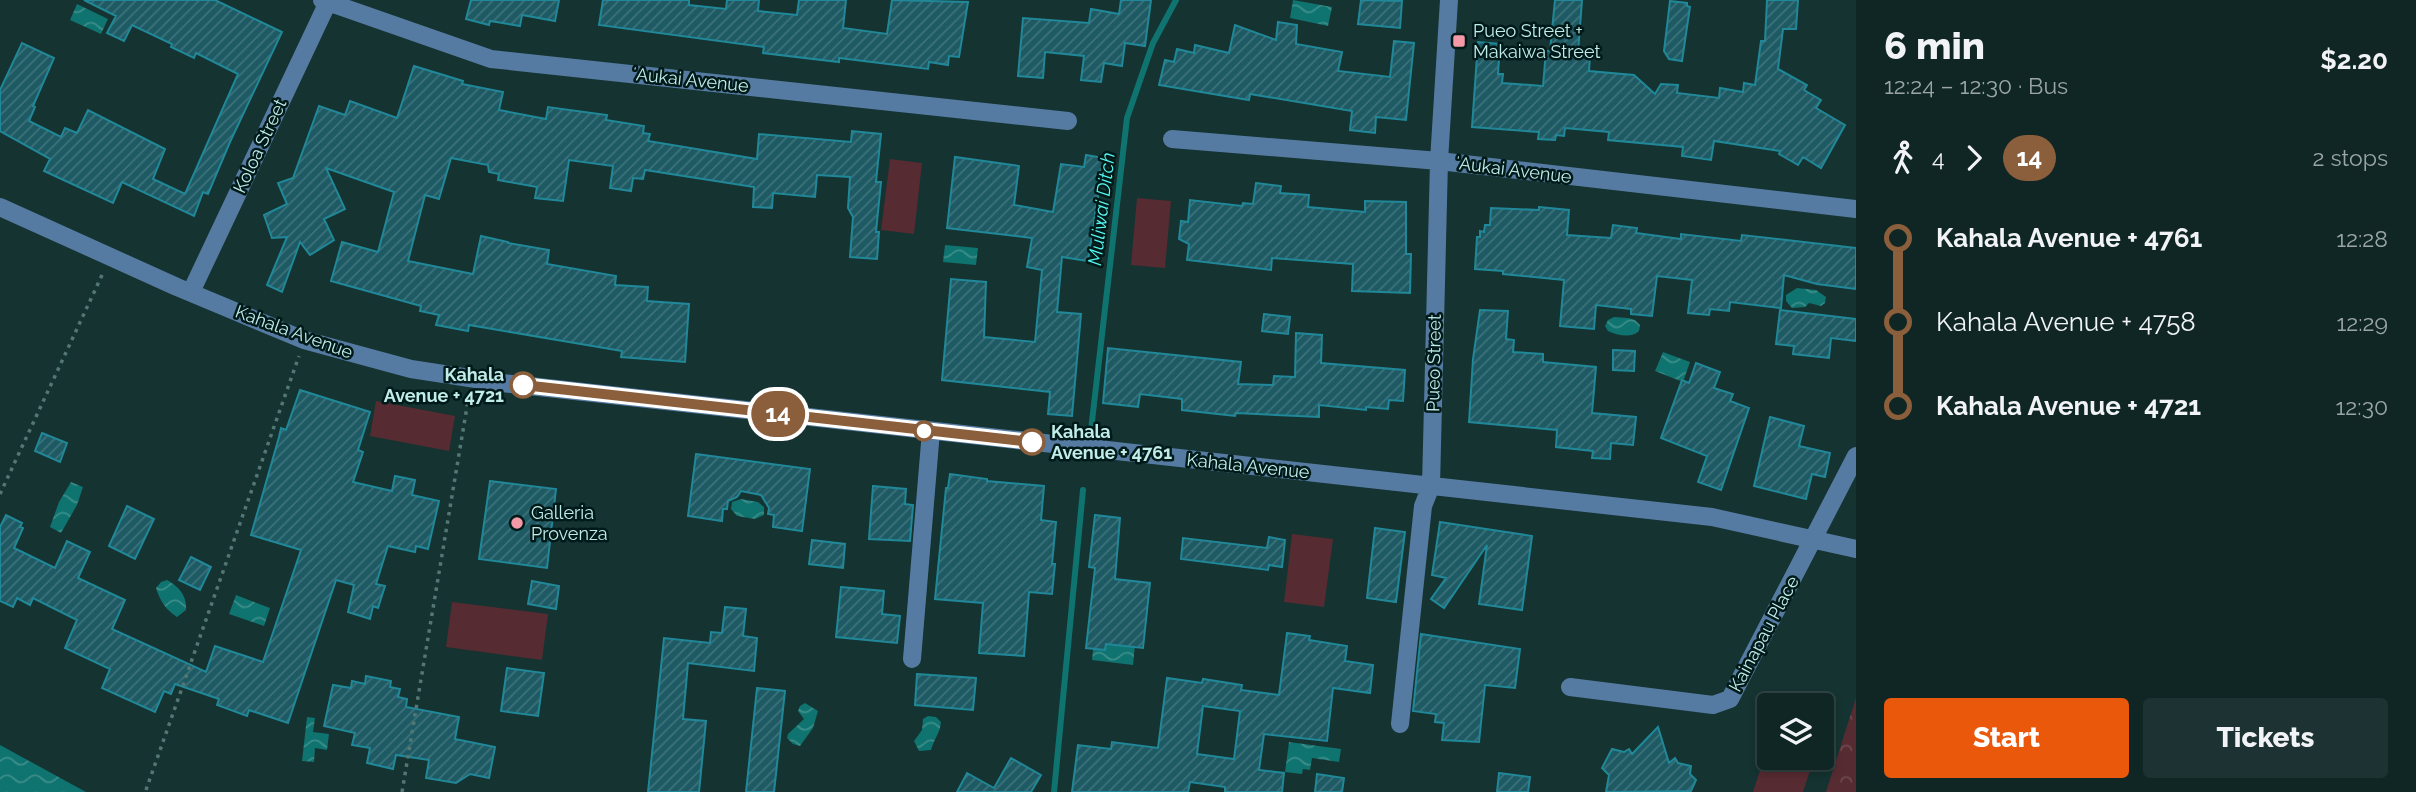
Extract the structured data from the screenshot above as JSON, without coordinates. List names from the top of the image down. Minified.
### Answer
{"streets":{"street":["ʻAukai Avenue","Koloa Street","Kahala Avenue","Pueo Street","Kainapau Place"]},"crossings":[["ʻAukai Avenue","Koloa Street"],["ʻAukai Avenue","Pueo Street"],["Koloa Street","Kahala Avenue"],["Kahala Avenue","Pueo Street"],["Kahala Avenue","Kainapau Place"]],"water":["Muliwai Ditch"],"places":{"transit":["Pueo Street + Makaiwa Street"],"other":["Kahala Avenue + 4721","Kahala Avenue + 4761","Galleria Provenza"]},"lines":["bus line 14"],"page":{"on_map":"14","heading":["6 min","12:24 – 12:30 · Bus","$2.20"],"legs":["4","14","2 stops"],"list":[{"name":"Kahala Avenue + 4761","value":"12:28"},{"name":"Kahala Avenue + 4758","value":"12:29"},{"name":"Kahala Avenue + 4721","value":"12:30"}],"buttons":["Start","Tickets"]}}
